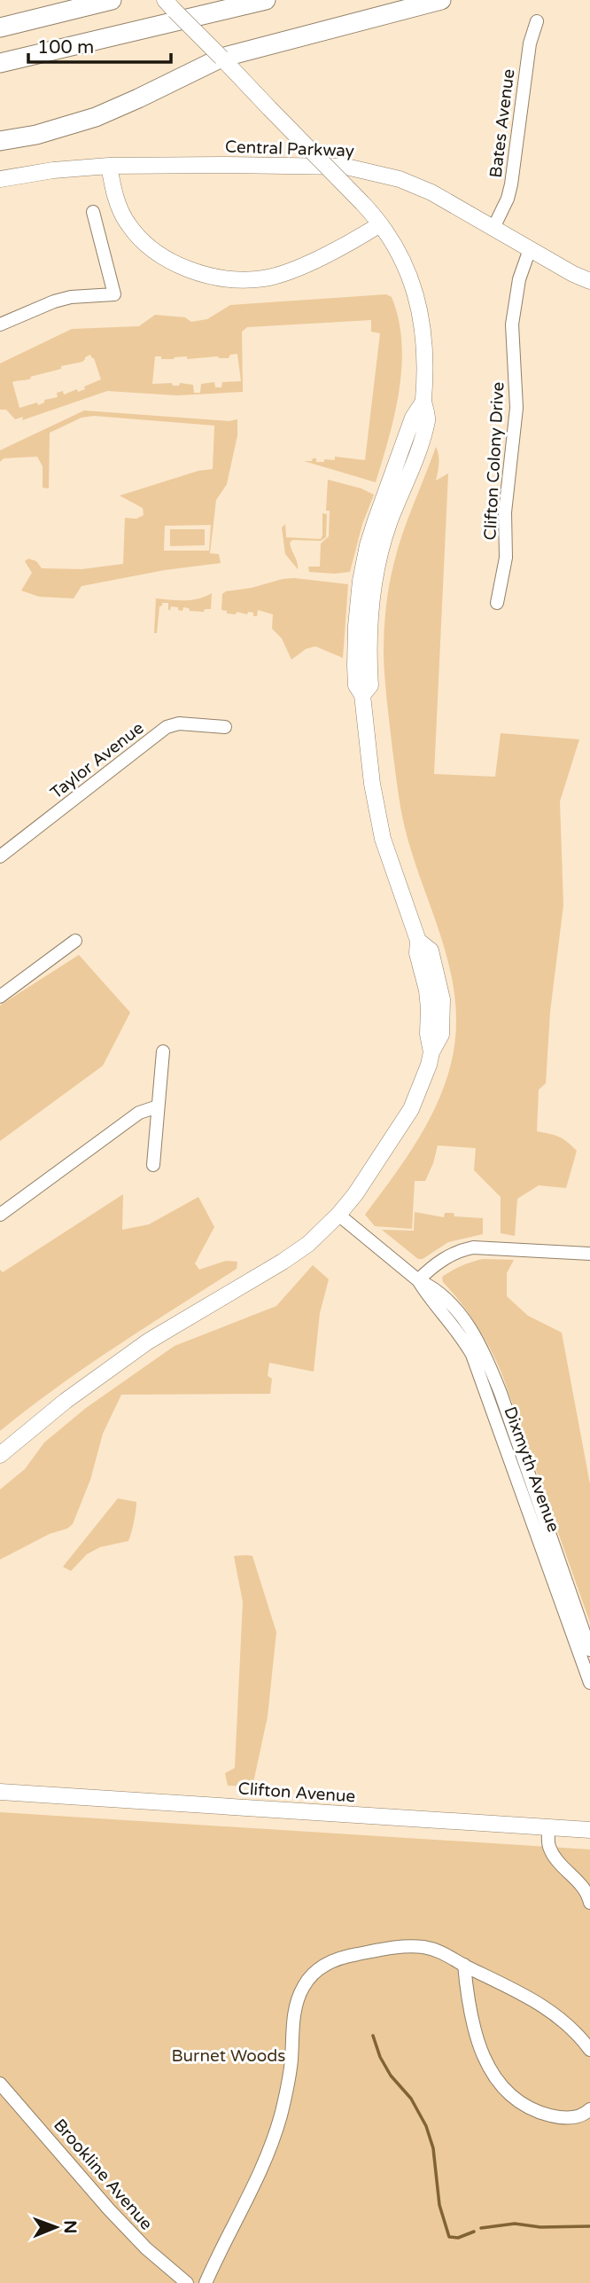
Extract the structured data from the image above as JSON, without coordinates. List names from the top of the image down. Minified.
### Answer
{"streets":{"main road":["Central Parkway","Clifton Avenue"],"street":["Bates Avenue","Clifton Colony Drive","Taylor Avenue","Dixmyth Avenue","Brookline Avenue"]},"crossings":[["Bates Avenue","Central Parkway"],["Central Parkway","Clifton Colony Drive"]],"parks":["Burnet Woods"],"scale_bar":"100 m","north":"right"}
